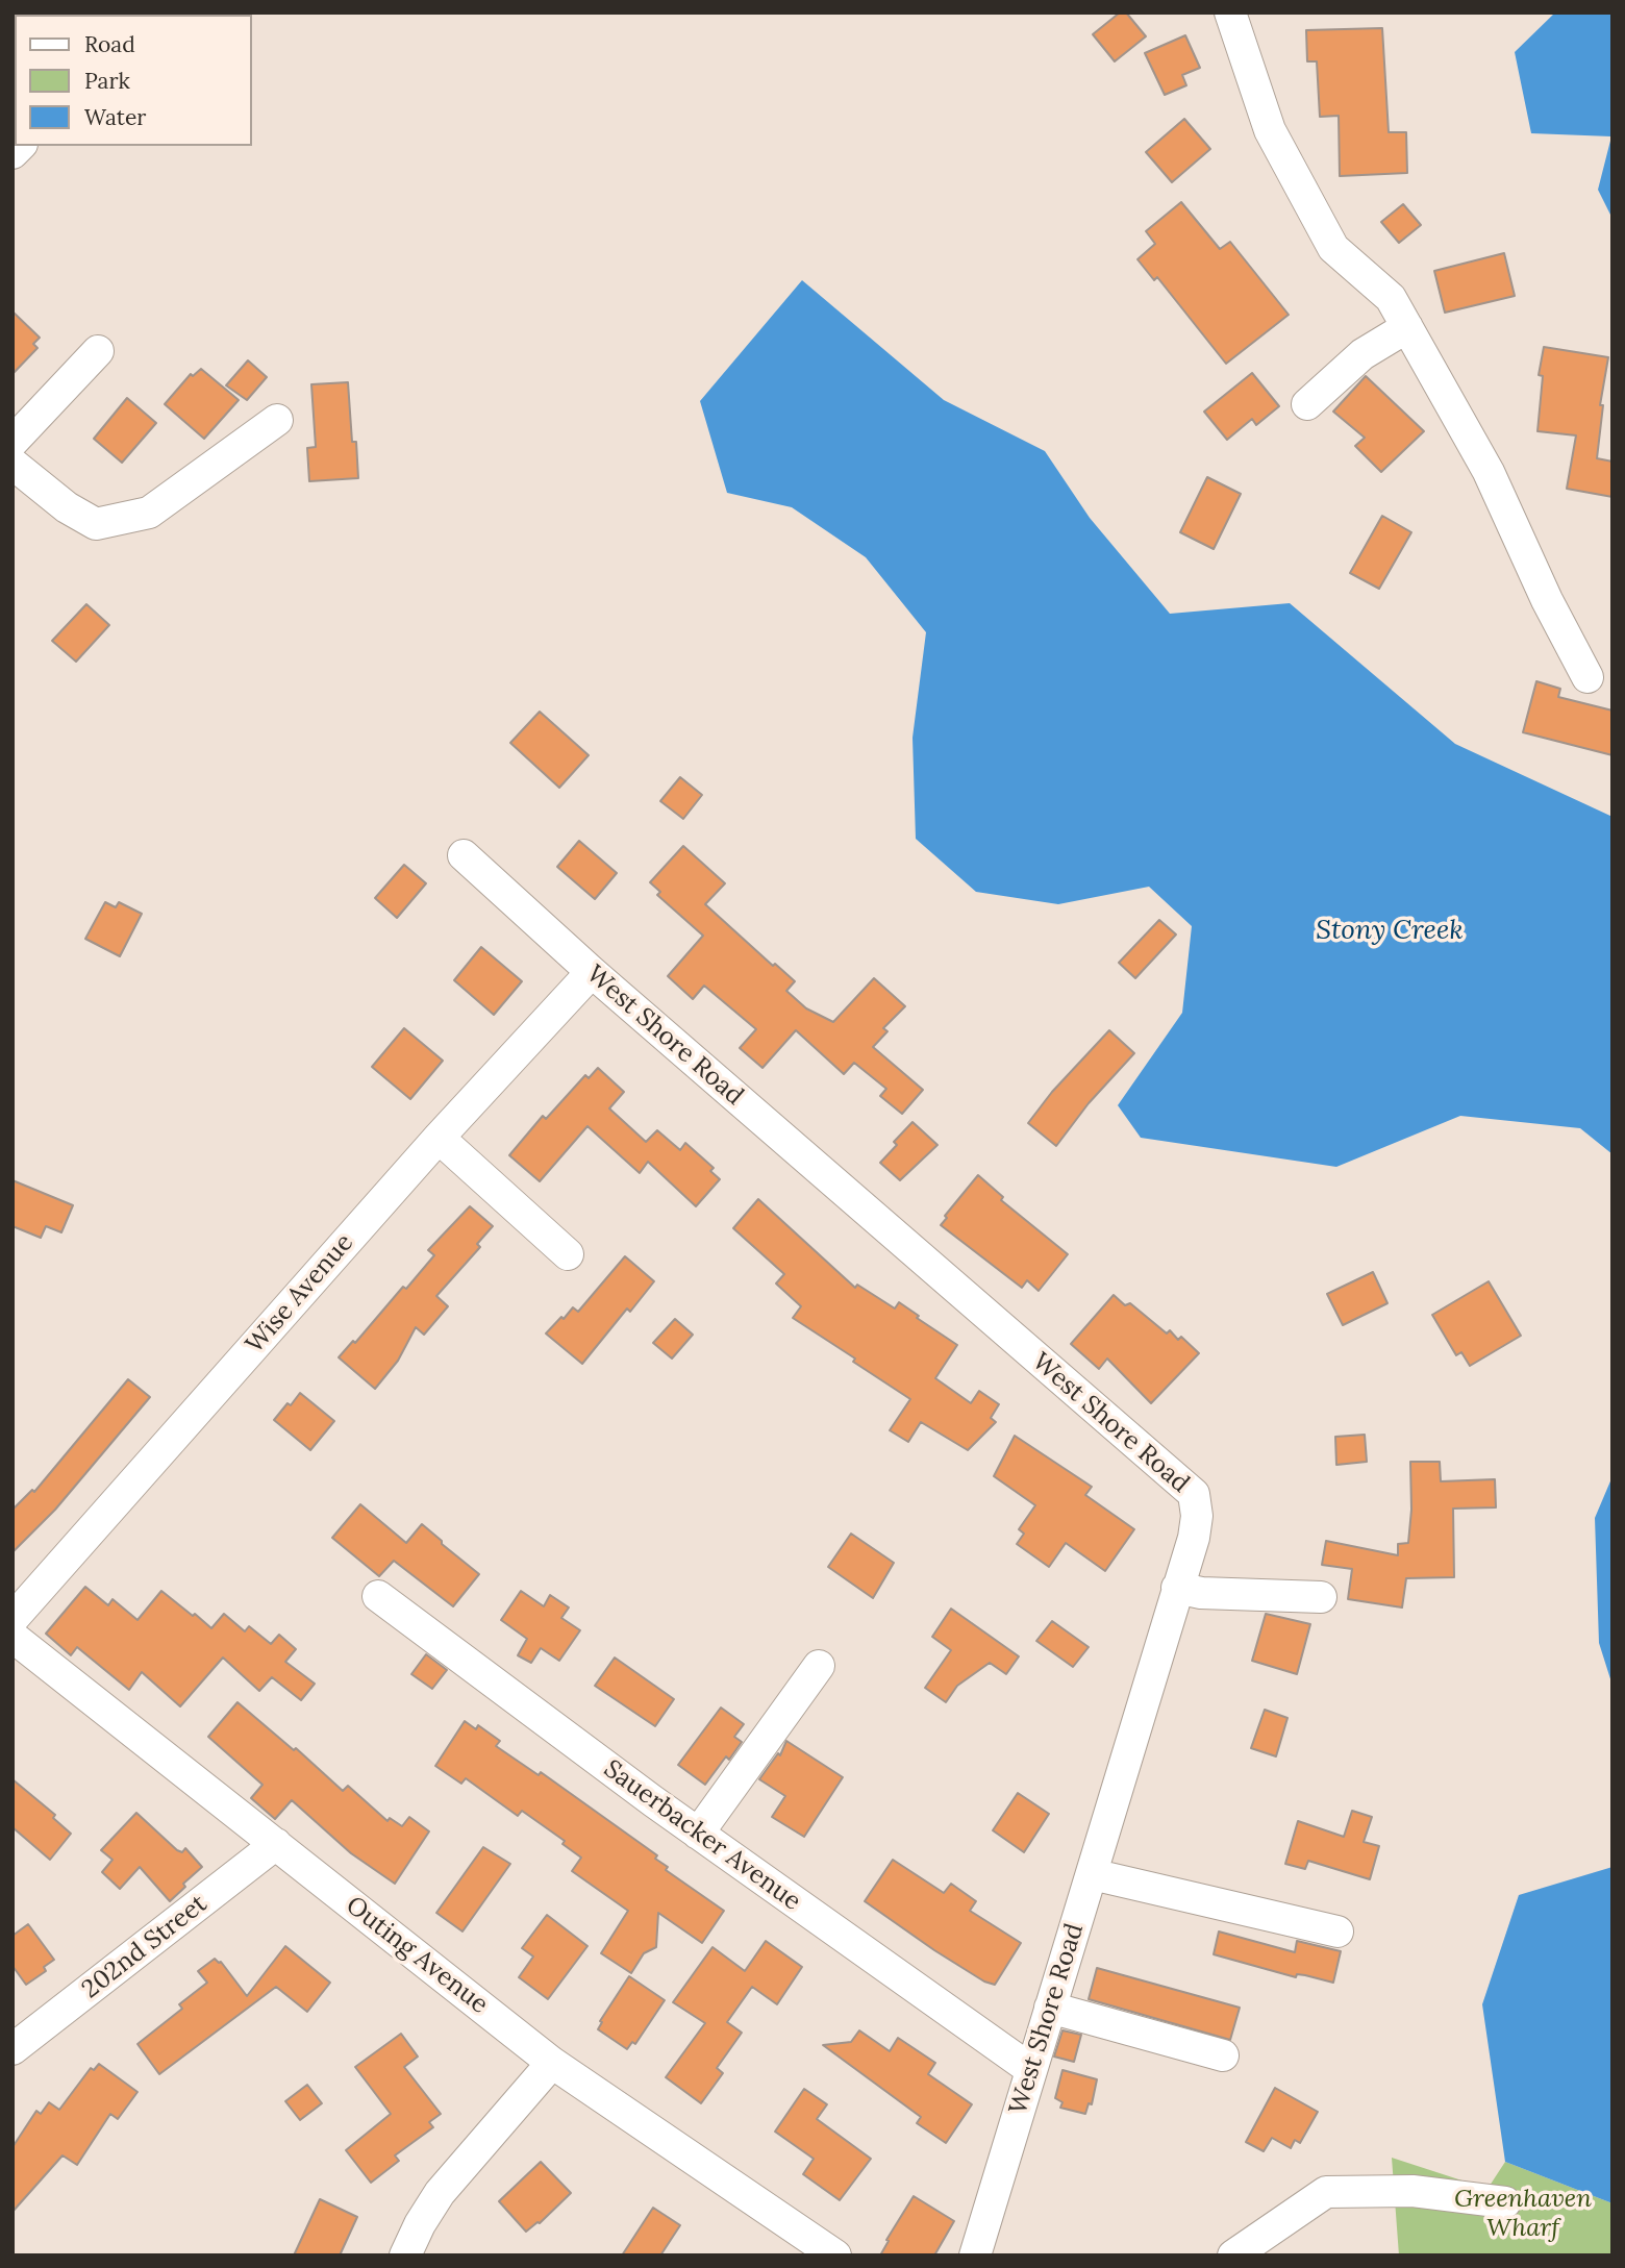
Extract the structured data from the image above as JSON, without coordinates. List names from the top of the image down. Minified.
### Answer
{"streets":{"street":["West Shore Road","Wise Avenue","Sauerbacker Avenue","202nd Street","Outing Avenue"]},"crossings":[["West Shore Road","Wise Avenue"],["West Shore Road","Sauerbacker Avenue"],["202nd Street","Outing Avenue"]],"water":["Stony Creek"],"parks":["Greenhaven Wharf"],"legend":["Road","Park","Water"]}
